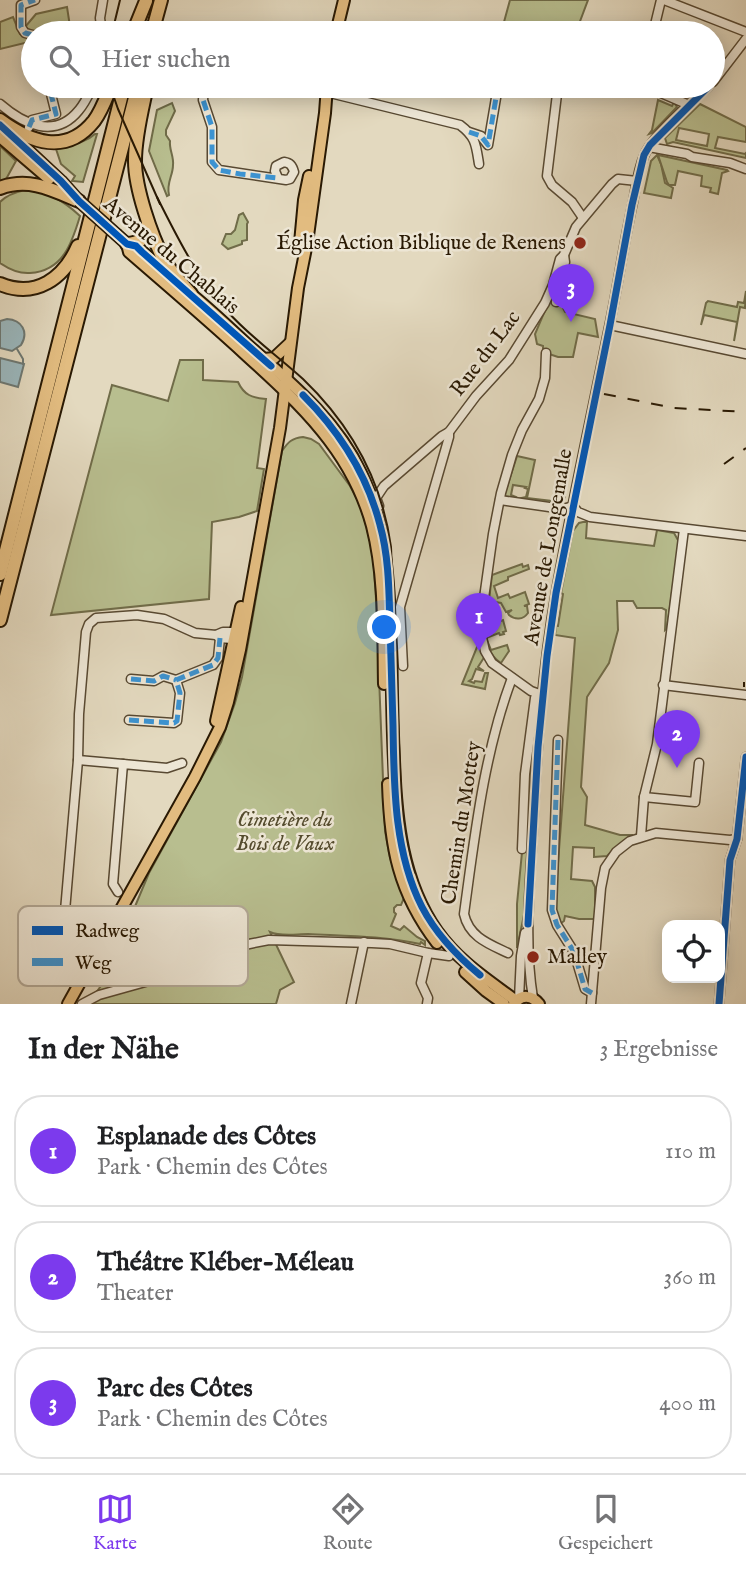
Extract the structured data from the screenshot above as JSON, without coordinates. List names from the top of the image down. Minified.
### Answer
{"streets":{"main road":["Avenue du Chablais"],"street":["Rue du Lac","Avenue de Longemalle","Chemin du Mottey"]},"crossings":[["Avenue du Chablais","Avenue de Longemalle"],["Rue du Lac","Avenue de Longemalle"]],"parks":["Cimetière du Bois de Vaux"],"places":["Église Action Biblique de Renens","Malley"],"legend":["Radweg","Weg"],"page":{"search":"Hier suchen","pins":["3","1","2"],"heading":["In der Nähe","3 Ergebnisse"],"list":[{"mark":"1","name":"Esplanade des Côtes","note":"Park · Chemin des Côtes","value":"110 m"},{"mark":"2","name":"Théâtre Kléber-Méleau","note":"Theater","value":"360 m"},{"mark":"3","name":"Parc des Côtes","note":"Park · Chemin des Côtes","value":"400 m"}],"nav":["Karte","Route","Gespeichert"]}}
